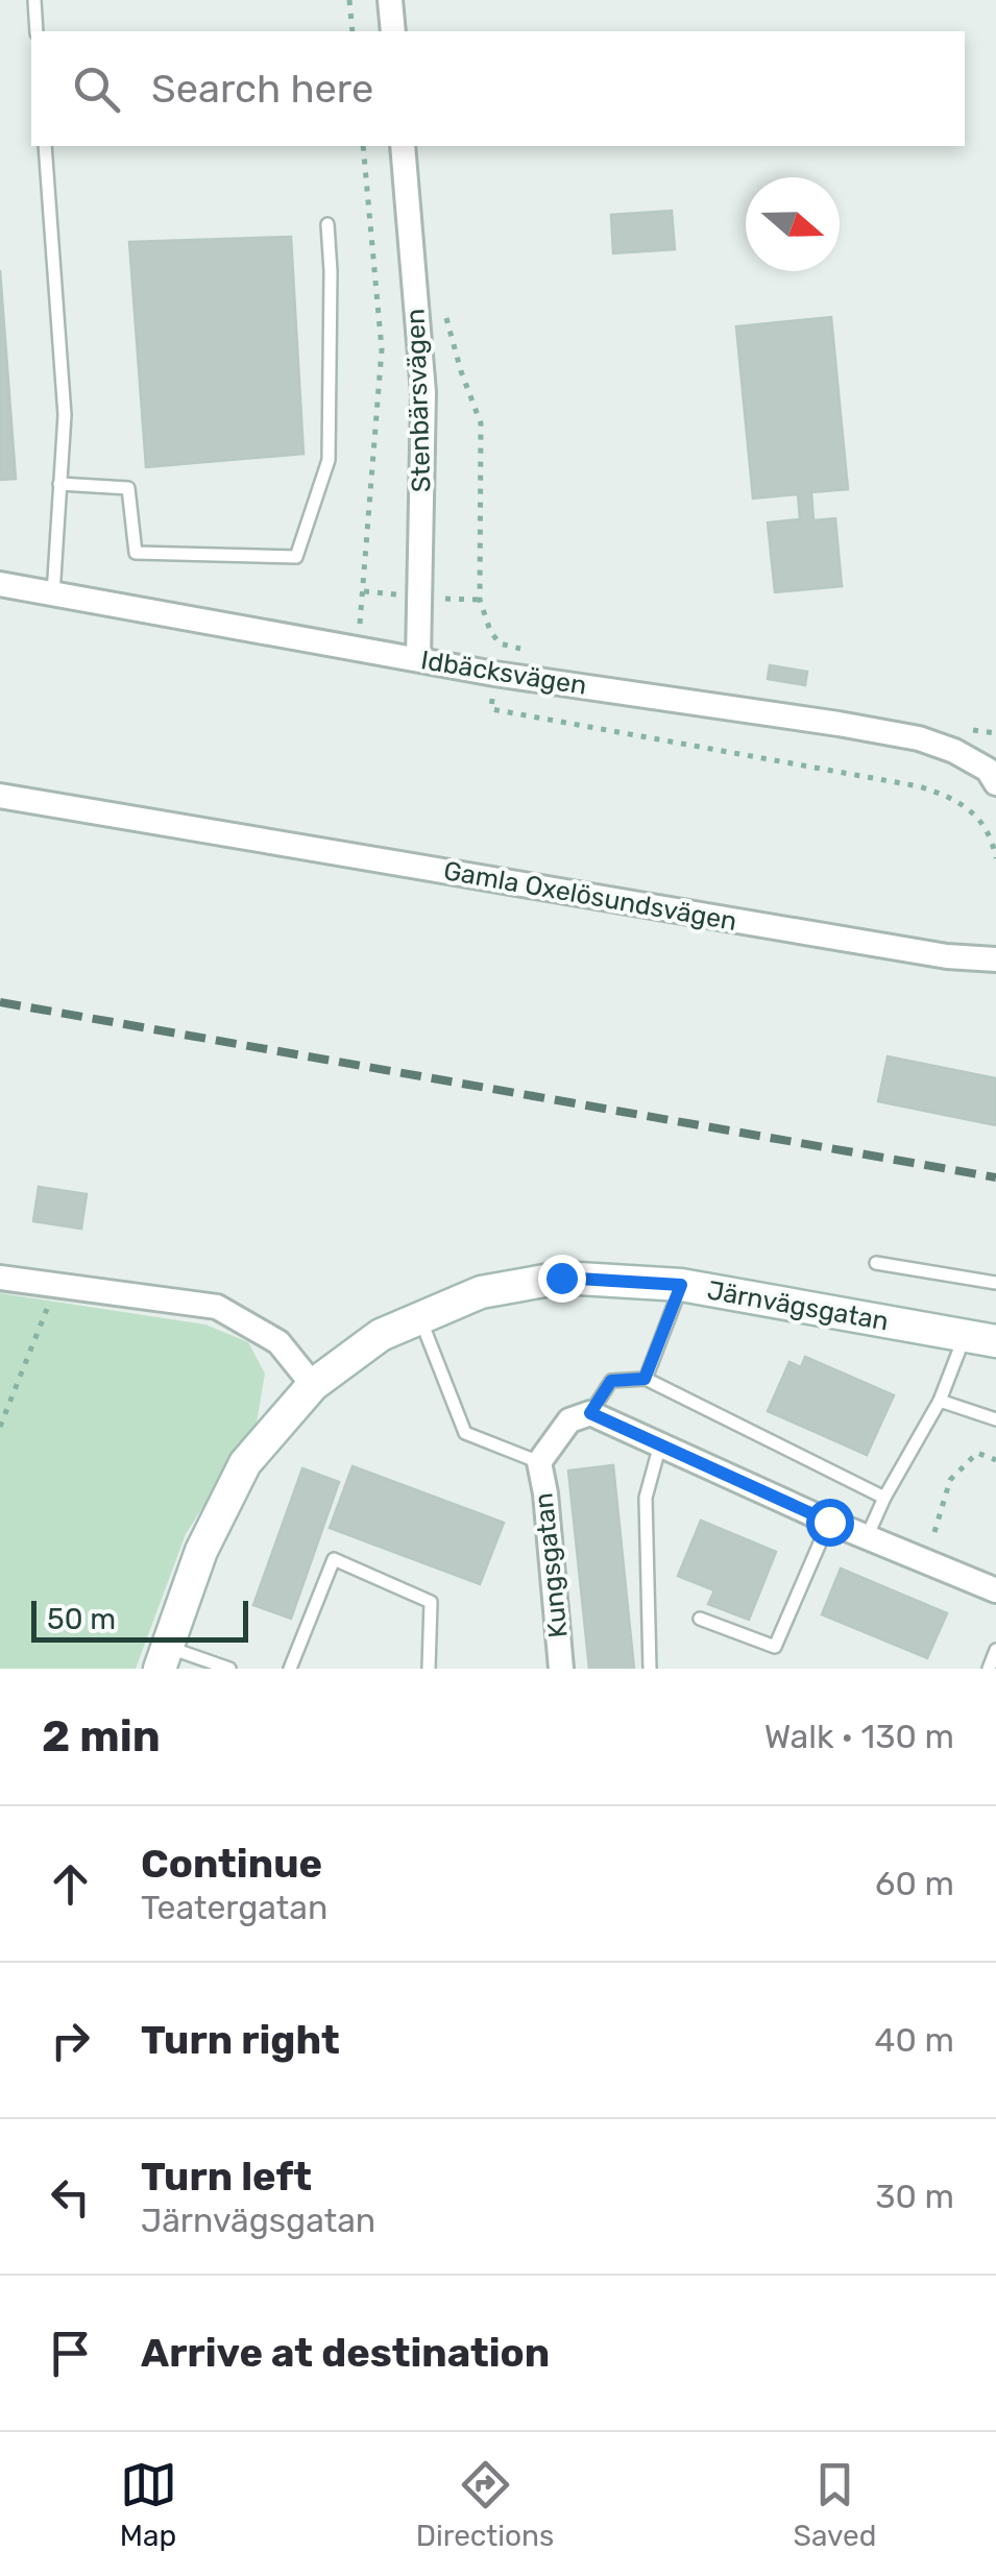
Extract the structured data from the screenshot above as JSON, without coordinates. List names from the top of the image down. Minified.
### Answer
{"streets":{"main road":["Järnvägsgatan"],"street":["Stenbärsvägen","Idbäcksvägen","Gamla Oxelösundsvägen","Kungsgatan"]},"crossings":[["Stenbärsvägen","Idbäcksvägen"]],"scale_bar":"50 m","north":"right","page":{"search":"Search here","scale":"50 m","heading":["2 min","Walk · 130 m"],"list":[["Continue","Teatergatan","60 m"],["Turn right","40 m"],["Turn left","Järnvägsgatan","30 m"],"Arrive at destination"],"nav":["Map","Directions","Saved"]}}
